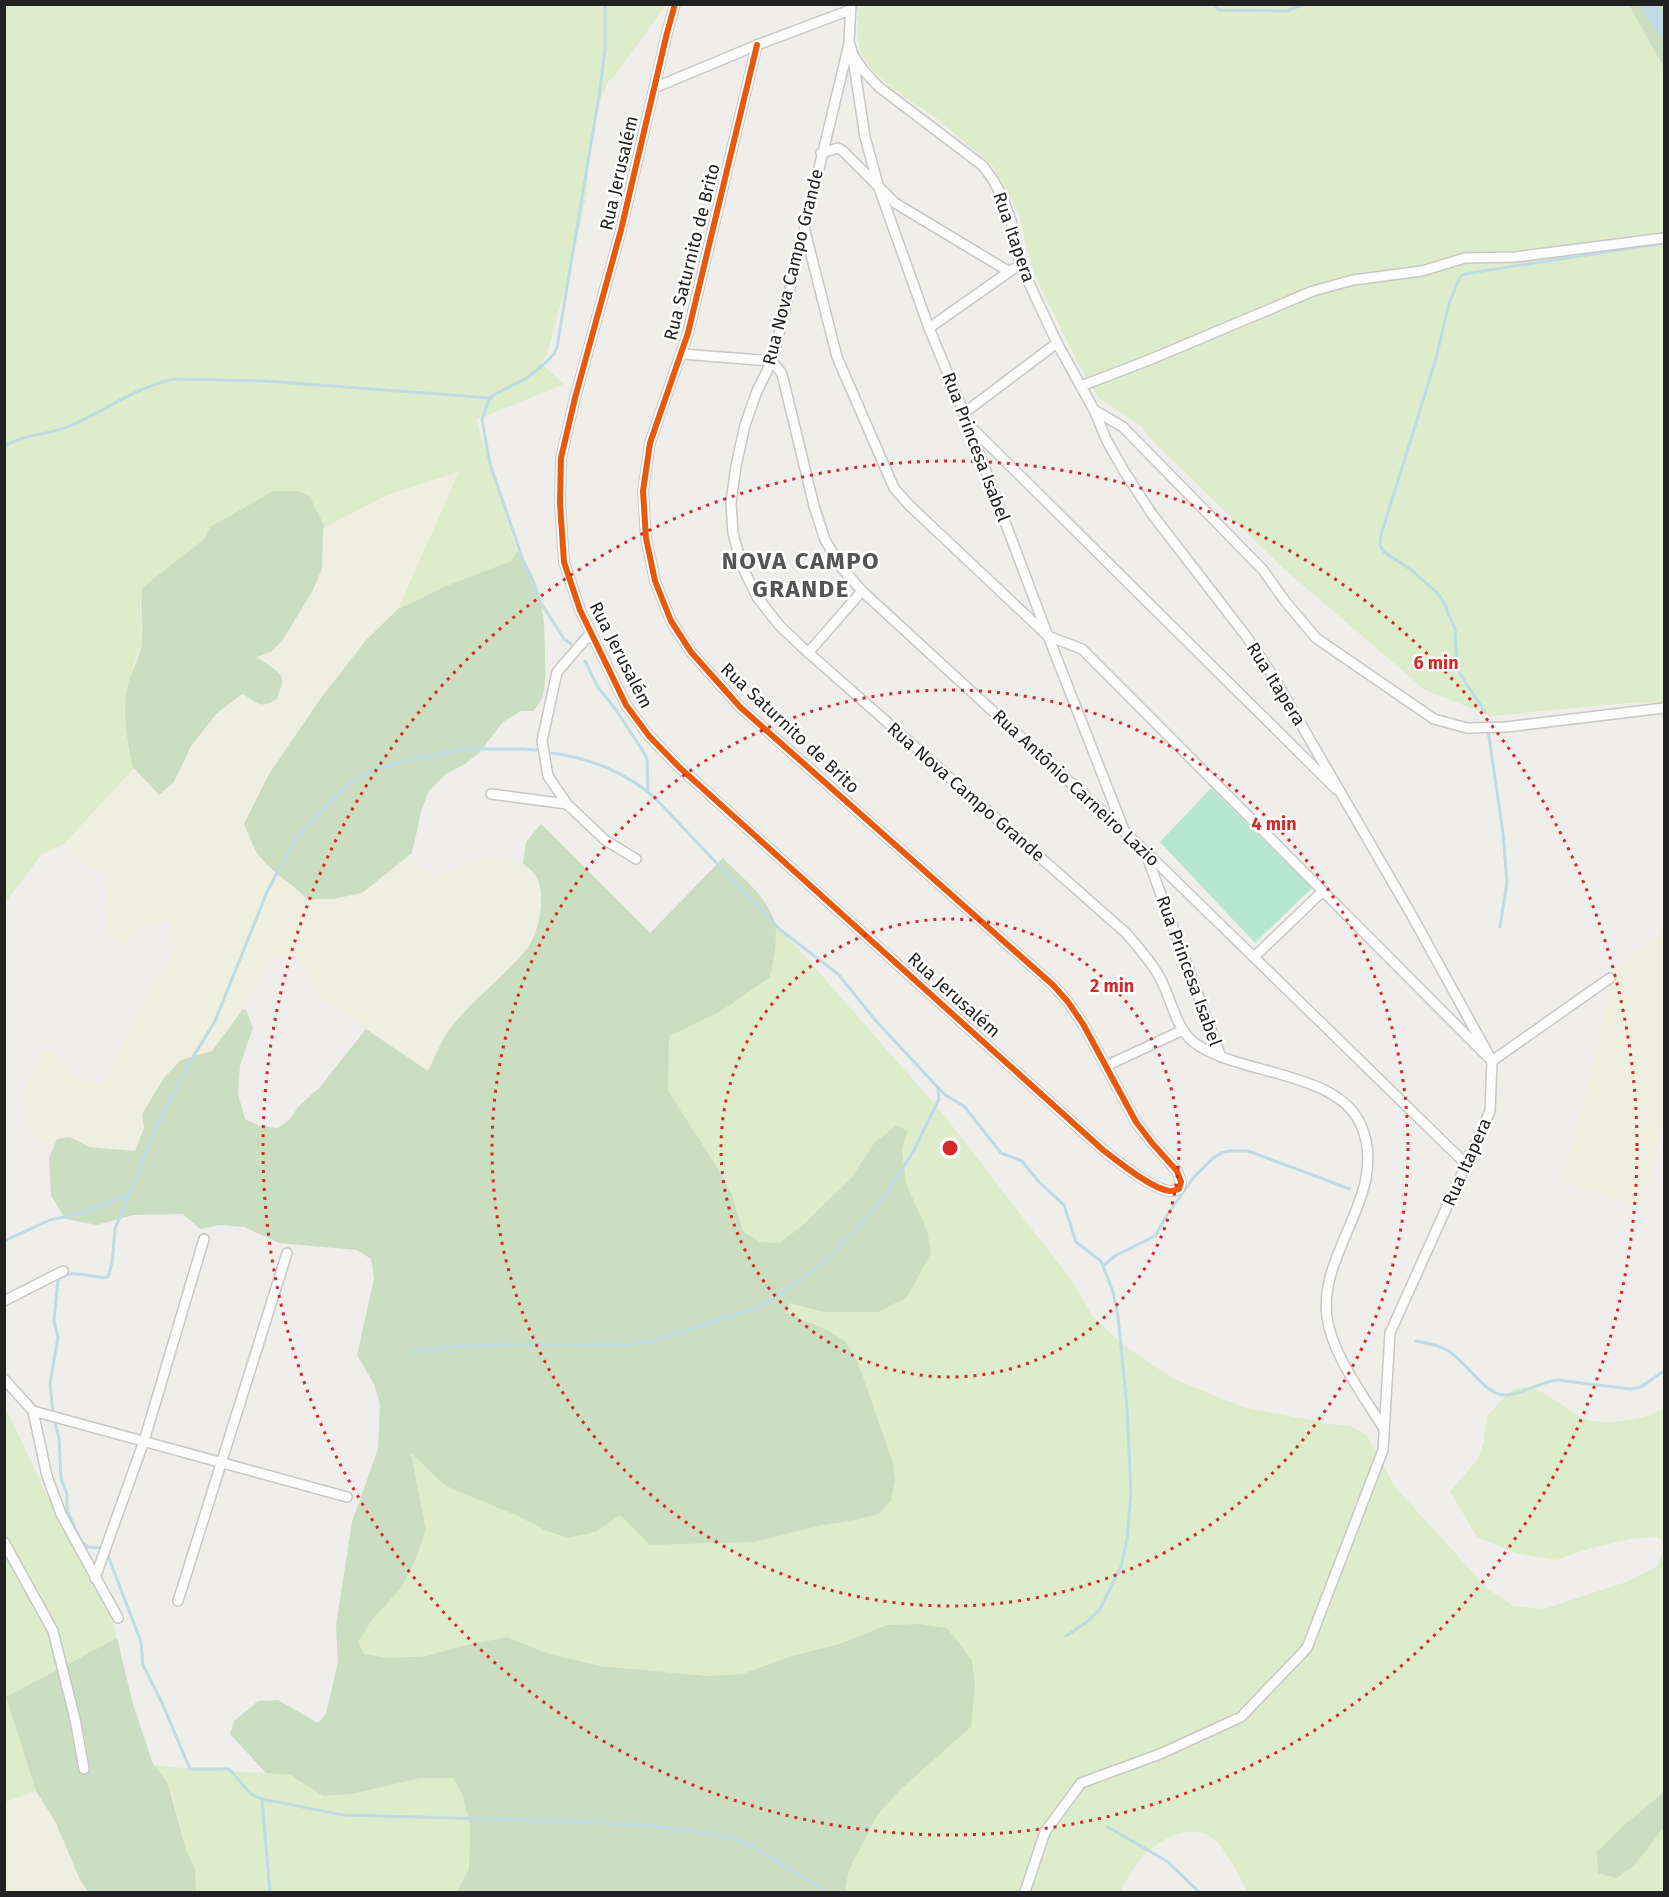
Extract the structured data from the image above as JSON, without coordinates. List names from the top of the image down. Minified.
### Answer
{"streets":{"street":["Rua Jerusalém","Rua Itapera","Rua Saturnito de Brito","Rua Nova Campo Grande","Rua Princesa Isabel","Rua Antônio Carneiro Lazio"]},"crossings":[["Rua Jerusalém","Rua Saturnito de Brito"],["Rua Itapera","Rua Nova Campo Grande"],["Rua Itapera","Rua Princesa Isabel"],["Rua Itapera","Rua Antônio Carneiro Lazio"],["Rua Nova Campo Grande","Rua Princesa Isabel"],["Rua Nova Campo Grande","Rua Antônio Carneiro Lazio"],["Rua Princesa Isabel","Rua Antônio Carneiro Lazio"]],"districts":["NOVA CAMPO GRANDE"],"rings":["6 min","4 min","2 min"]}
